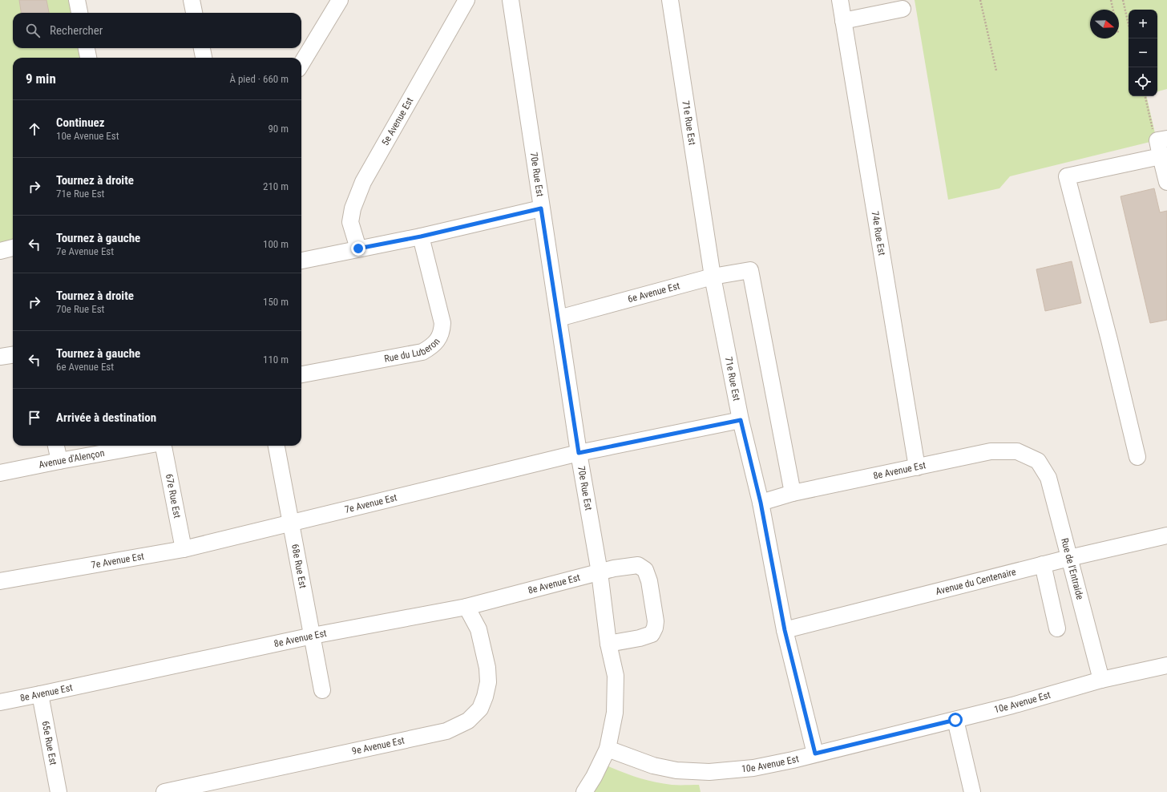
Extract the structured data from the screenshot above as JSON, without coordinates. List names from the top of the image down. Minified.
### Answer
{"streets":{"street":["5e Avenue Est","71e Rue Est","70e Rue Est","74e Rue Est","6e Avenue Est","Rue du Luberon","Avenue d'Alençon","8e Avenue Est","67e Rue Est","7e Avenue Est","68e Rue Est","Rue de l'Entraide","Avenue du Centenaire","10e Avenue Est","65e Rue Est","9e Avenue Est"]},"crossings":[["71e Rue Est","6e Avenue Est"],["71e Rue Est","8e Avenue Est"],["71e Rue Est","7e Avenue Est"],["71e Rue Est","Avenue du Centenaire"],["71e Rue Est","10e Avenue Est"],["70e Rue Est","6e Avenue Est"],["70e Rue Est","8e Avenue Est"],["70e Rue Est","7e Avenue Est"],["70e Rue Est","10e Avenue Est"],["74e Rue Est","8e Avenue Est"],["6e Avenue Est","8e Avenue Est"],["8e Avenue Est","68e Rue Est"],["8e Avenue Est","Rue de l'Entraide"],["8e Avenue Est","65e Rue Est"],["8e Avenue Est","9e Avenue Est"],["67e Rue Est","7e Avenue Est"],["7e Avenue Est","68e Rue Est"],["Rue de l'Entraide","Avenue du Centenaire"],["Rue de l'Entraide","10e Avenue Est"]],"north":"right","page":{"map_buttons":["+","−"],"search":"Rechercher","heading":["9 min","À pied · 660 m"],"list":[["Continuez","10e Avenue Est","90 m"],["Tournez à droite","71e Rue Est","210 m"],["Tournez à gauche","7e Avenue Est","100 m"],["Tournez à droite","70e Rue Est","150 m"],["Tournez à gauche","6e Avenue Est","110 m"],"Arrivée à destination"]}}
